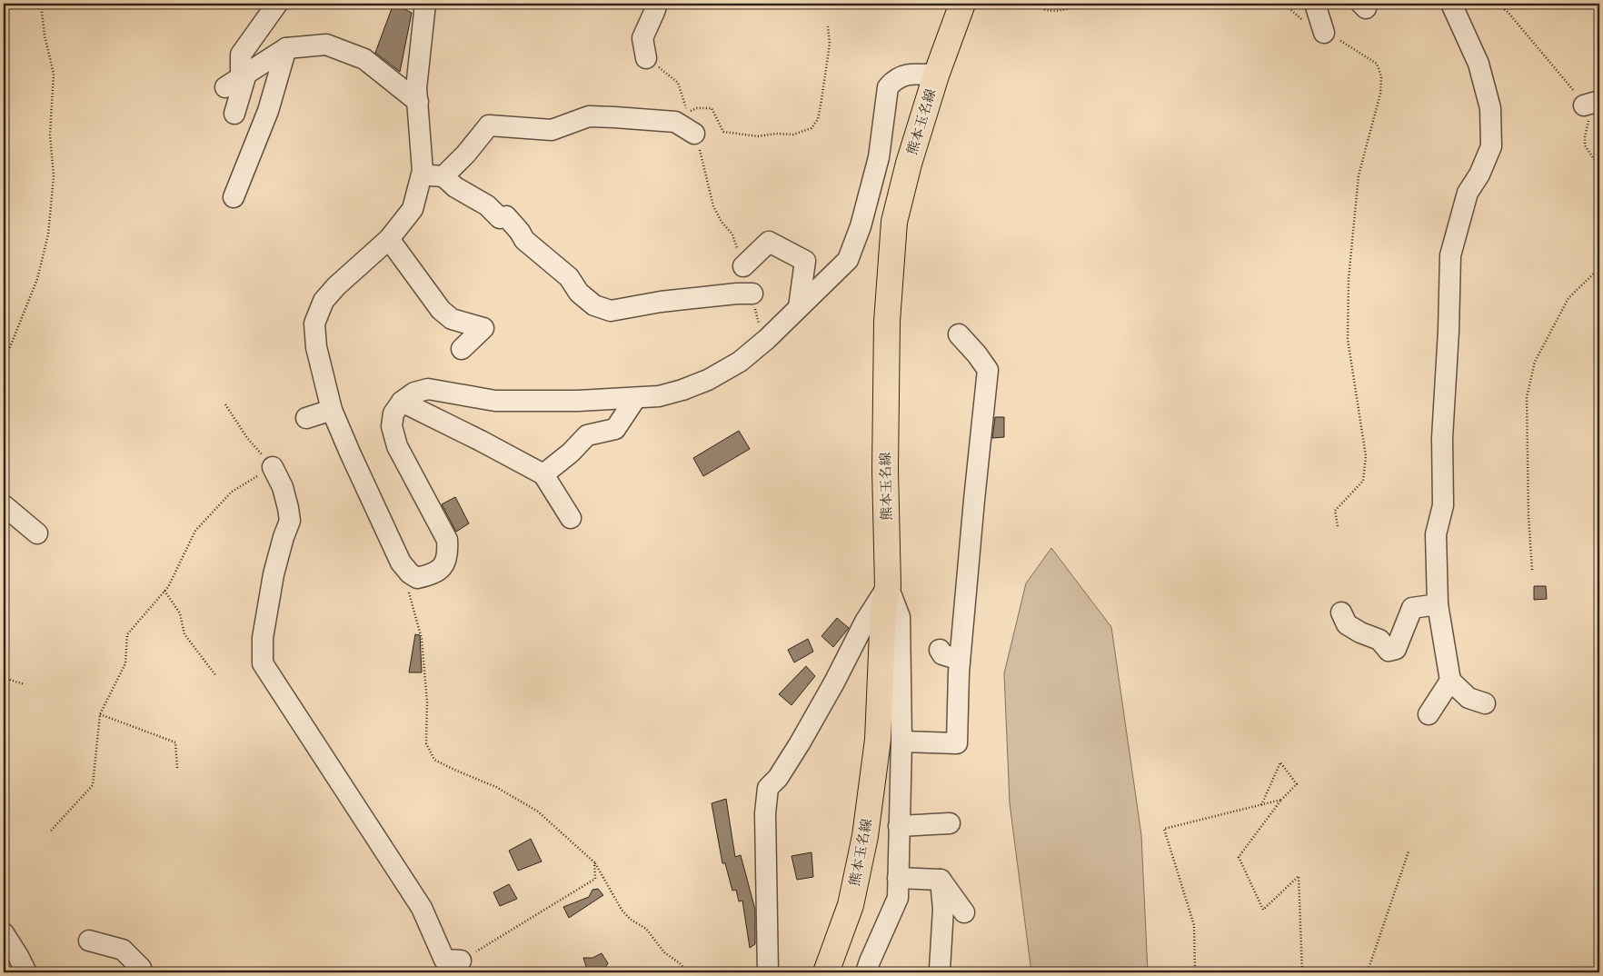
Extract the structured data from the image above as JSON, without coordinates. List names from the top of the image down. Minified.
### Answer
{"streets":{"main road":["熊本玉名線"]}}
